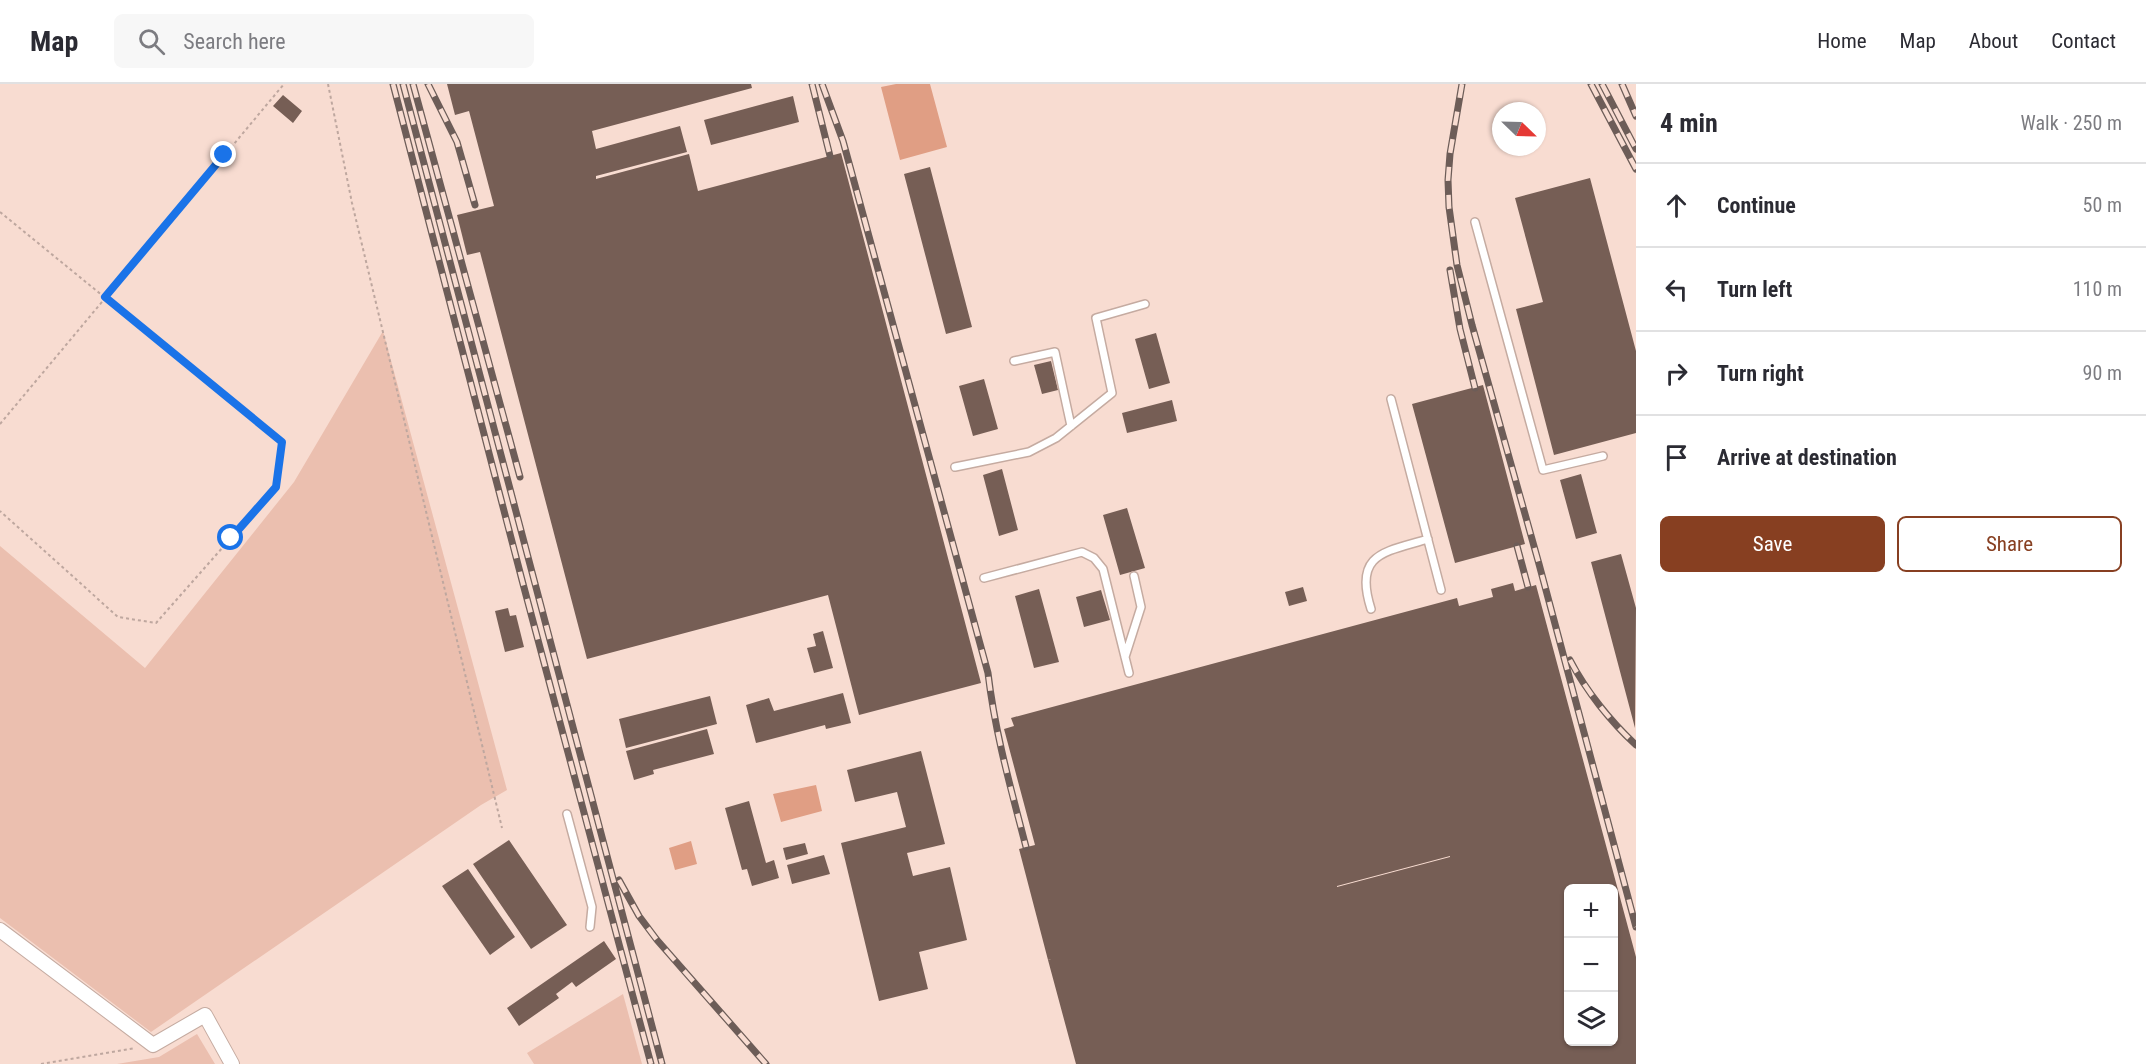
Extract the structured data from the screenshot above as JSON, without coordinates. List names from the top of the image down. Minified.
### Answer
{"north":"bottom right","page":{"header":"Map","search":"Search here","nav":["Home","Map","About","Contact"],"heading":["4 min","Walk · 250 m"],"list":[["Continue","50 m"],["Turn left","110 m"],["Turn right","90 m"],"Arrive at destination"],"buttons":["Save","Share"],"map_buttons":["+","−"]}}
